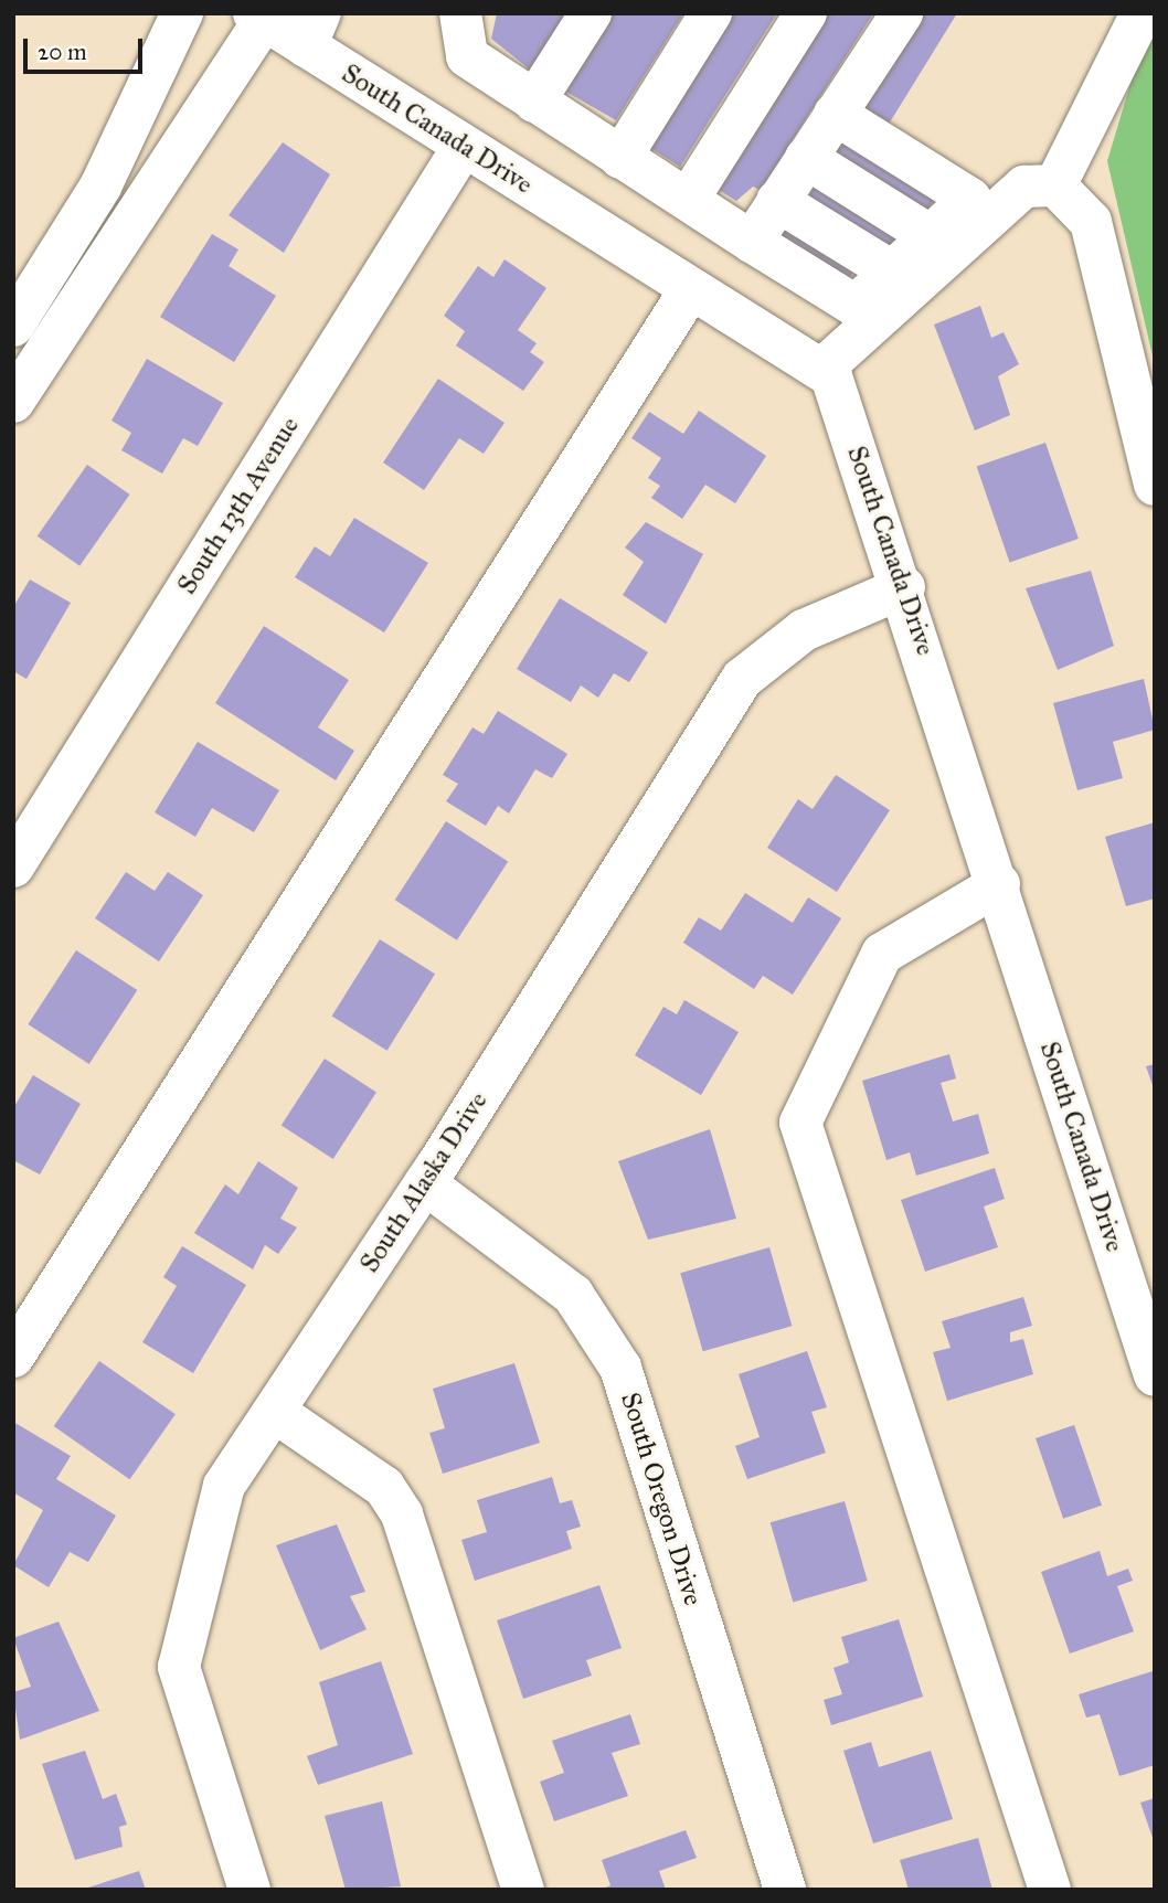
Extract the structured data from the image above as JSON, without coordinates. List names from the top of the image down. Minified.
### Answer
{"streets":{"street":["South Canada Drive","South 13th Avenue","South Alaska Drive","South Oregon Drive"]},"crossings":[["South Canada Drive","South 13th Avenue"],["South Canada Drive","South Alaska Drive"],["South Alaska Drive","South Oregon Drive"]],"scale_bar":"20 m"}
